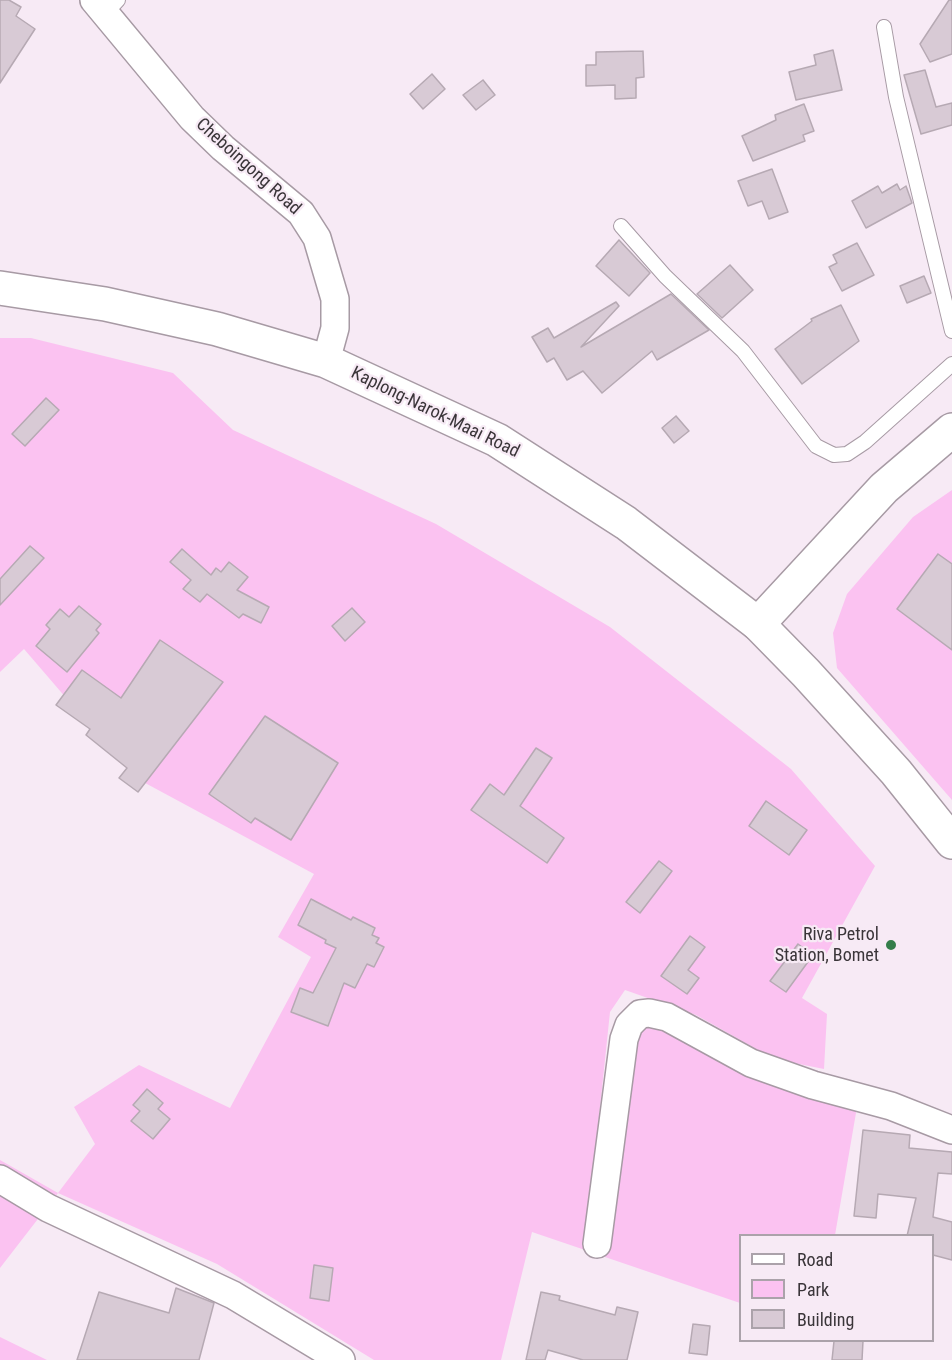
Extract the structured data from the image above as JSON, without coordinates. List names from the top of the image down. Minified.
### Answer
{"streets":{"main road":["Kaplong-Narok-Maai Road"],"street":["Cheboingong Road"]},"crossings":[["Cheboingong Road","Kaplong-Narok-Maai Road"]],"places":["Riva Petrol Station, Bomet"],"legend":["Road","Park","Building"]}
